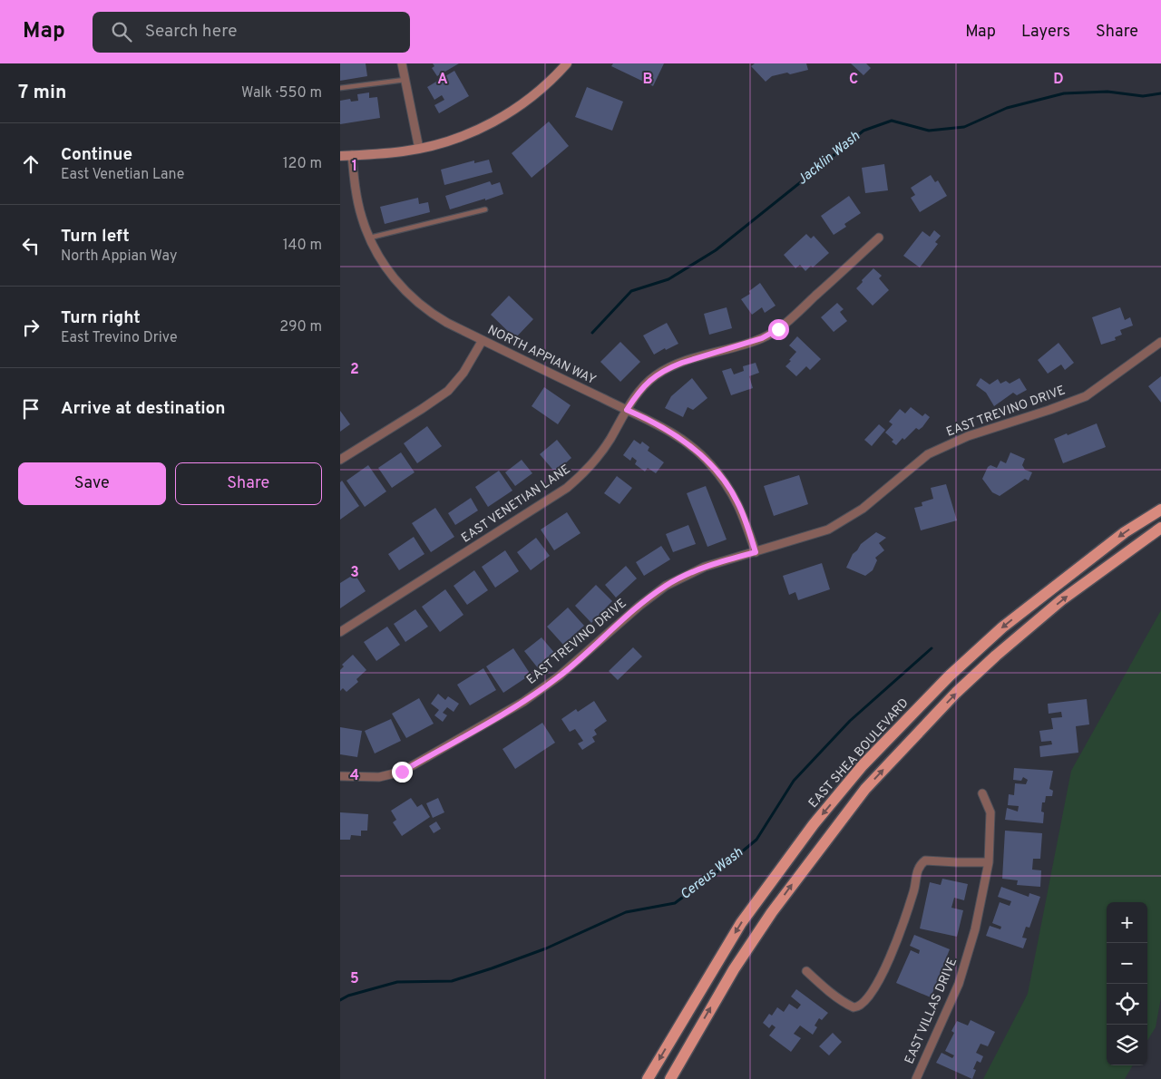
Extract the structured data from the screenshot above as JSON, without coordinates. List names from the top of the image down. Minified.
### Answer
{"streets":{"main road":["EAST SHEA BOULEVARD"],"street":["NORTH APPIAN WAY","EAST TREVINO DRIVE","EAST VENETIAN LANE","EAST VILLAS DRIVE"]},"crossings":[["NORTH APPIAN WAY","EAST TREVINO DRIVE"],["NORTH APPIAN WAY","EAST VENETIAN LANE"]],"water":["Jacklin Wash","Cereus Wash"],"page":{"header":"Map","search":"Search here","nav":["Map","Layers","Share"],"heading":["7 min","Walk · 550 m"],"list":[["Continue","East Venetian Lane","120 m"],["Turn left","North Appian Way","140 m"],["Turn right","East Trevino Drive","290 m"],"Arrive at destination"],"buttons":["Save","Share"],"map_buttons":["+","−"]},"grid":{"columns":["A","B","C","D"],"rows":["1","2","3","4","5"]}}
